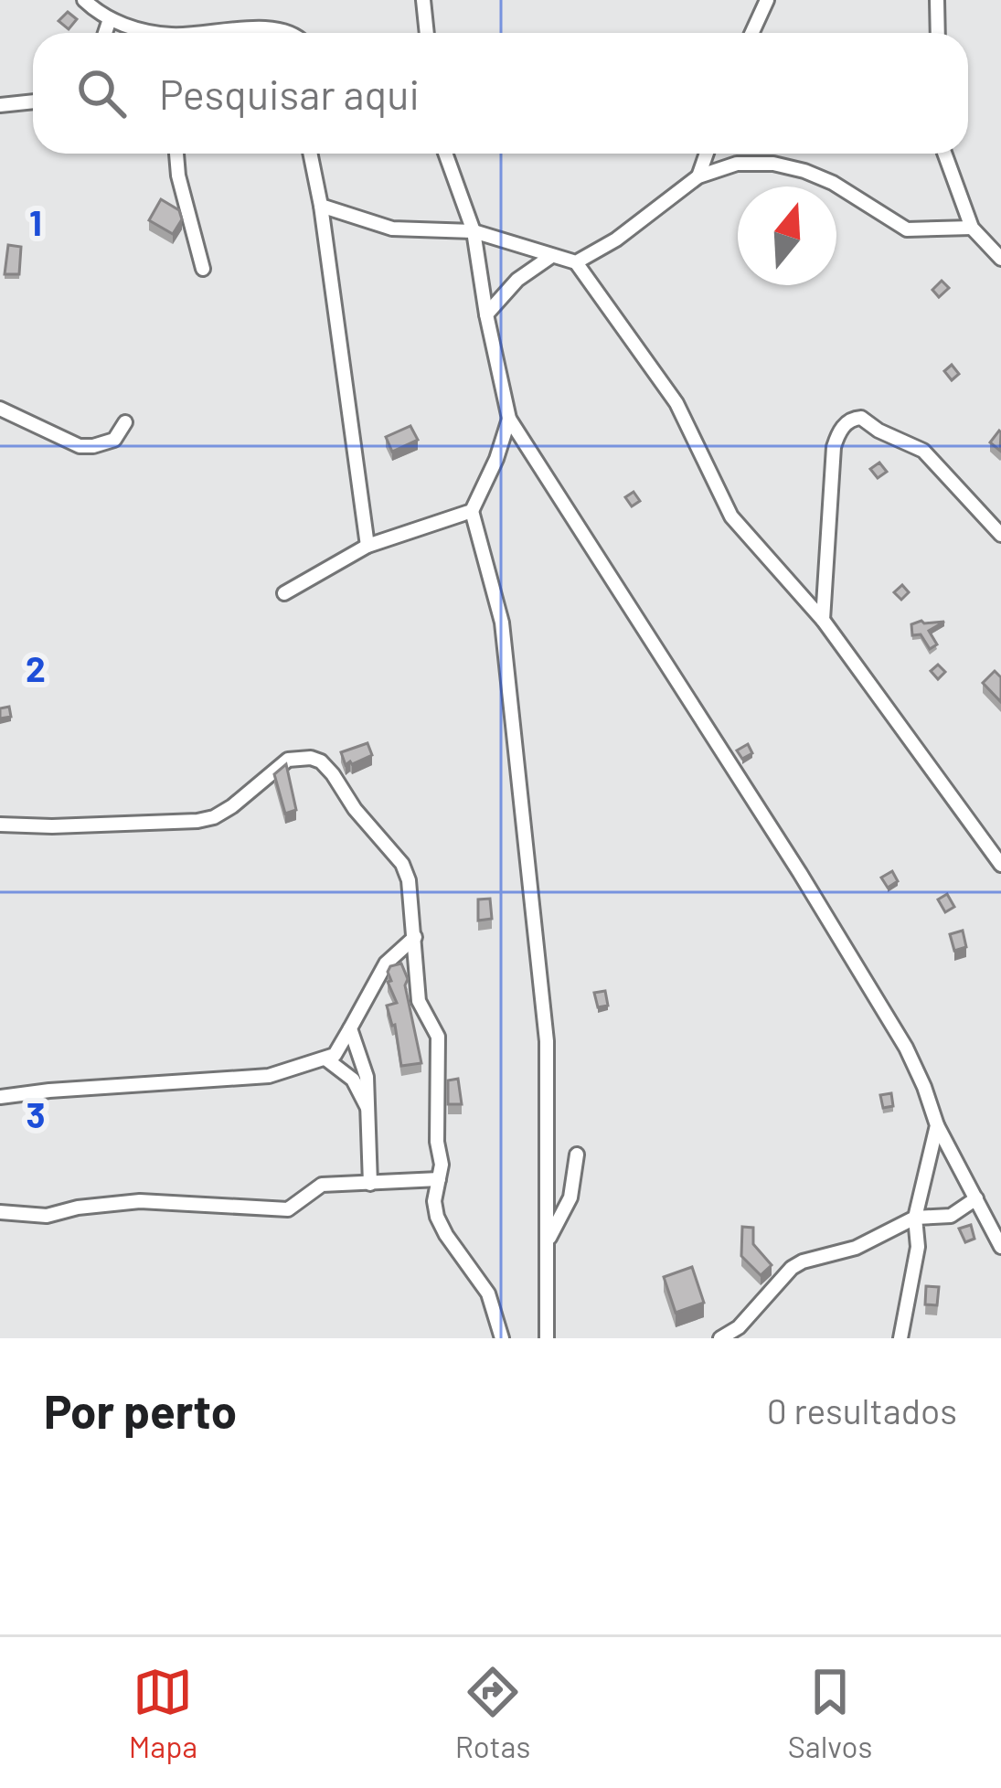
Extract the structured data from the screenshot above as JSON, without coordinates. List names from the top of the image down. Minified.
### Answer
{"north":"top","page":{"search":"Pesquisar aqui","heading":["Por perto","0 resultados"],"nav":["Mapa","Rotas","Salvos"]},"grid":{"rows":["1","2","3"]}}
